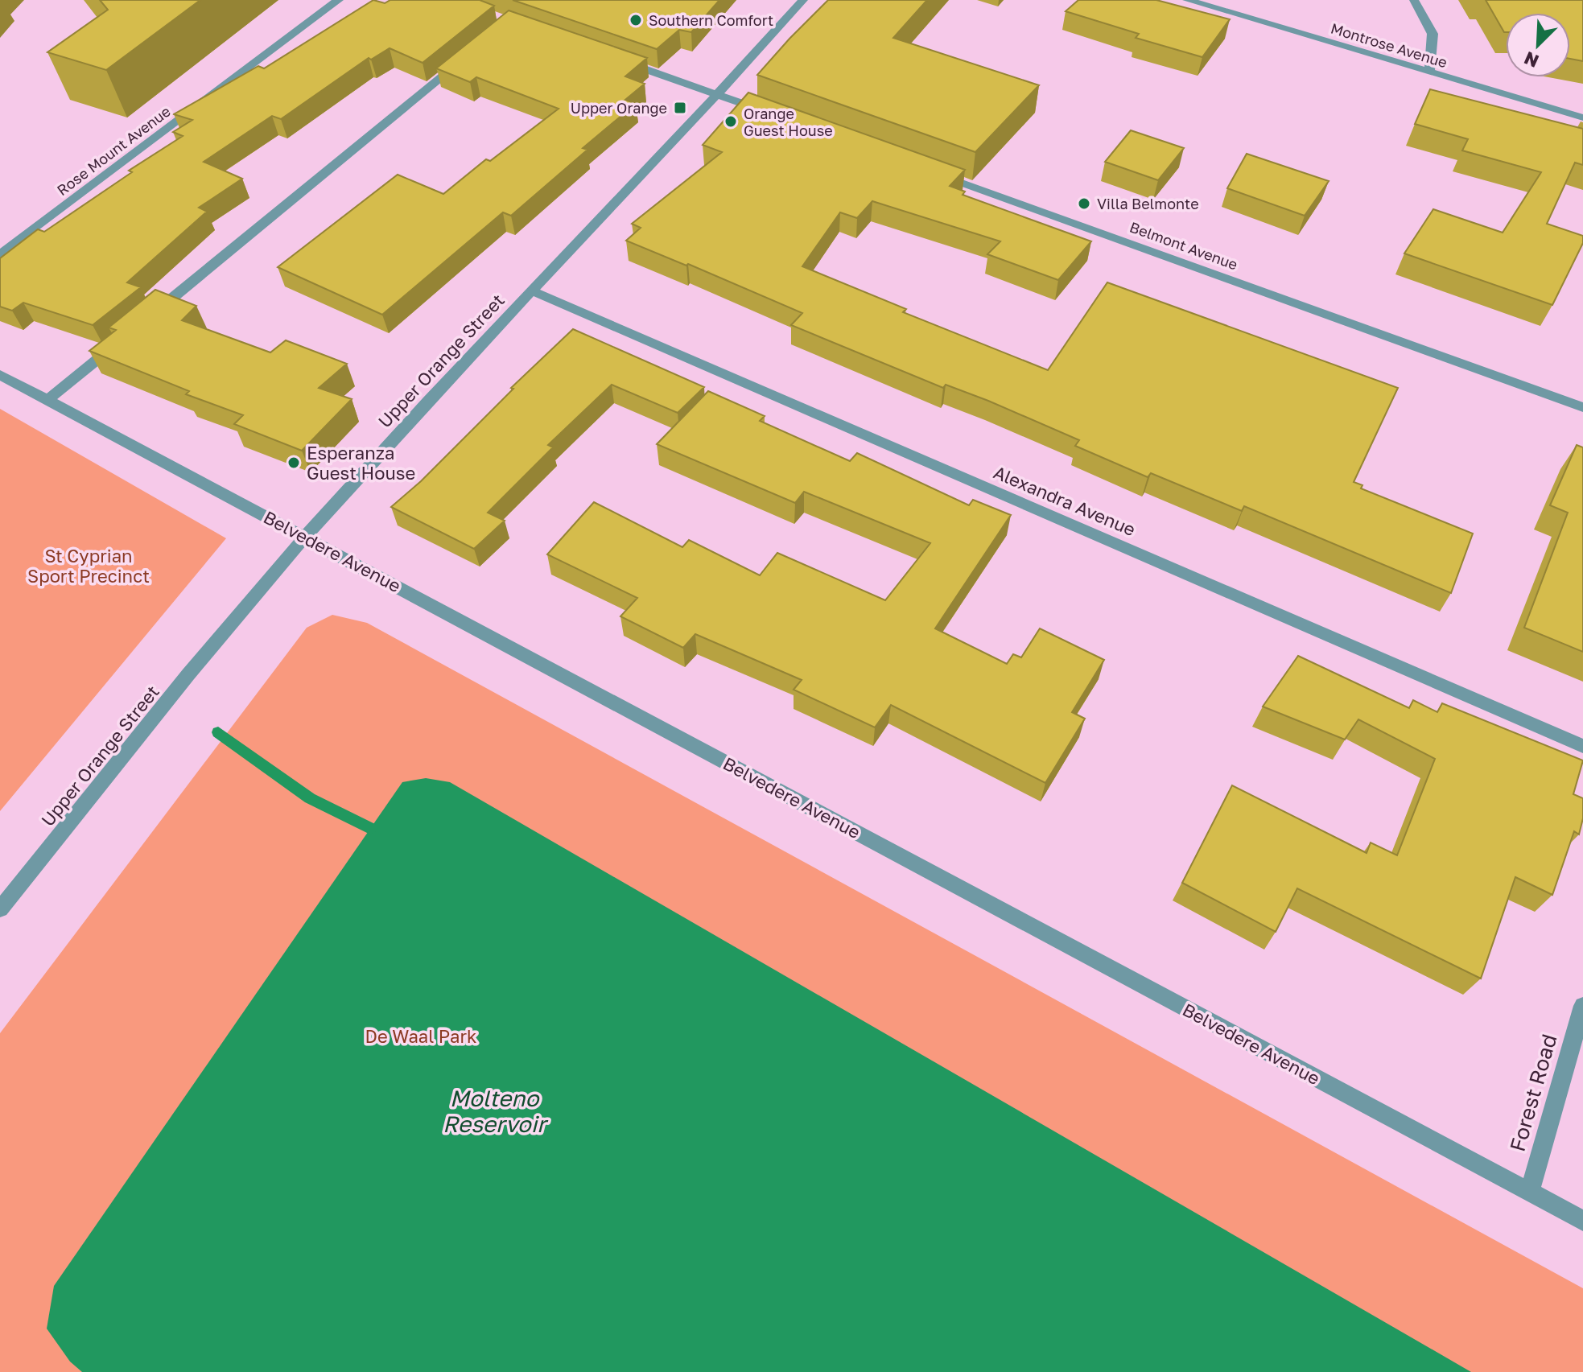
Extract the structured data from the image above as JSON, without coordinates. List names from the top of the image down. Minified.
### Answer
{"streets":{"street":["Montrose Avenue","Rose Mount Avenue","Belmont Avenue","Upper Orange Street","Alexandra Avenue","Belvedere Avenue","Forest Road"]},"crossings":[["Upper Orange Street","Alexandra Avenue"],["Upper Orange Street","Belvedere Avenue"],["Belvedere Avenue","Forest Road"]],"water":["Molteno Reservoir"],"parks":["St Cyprian Sport Precinct","De Waal Park"],"places":{"other":["Southern Comfort","Orange Guest House","Villa Belmonte","Esperanza Guest House"],"transit":["Upper Orange"]},"north":"bottom left"}
